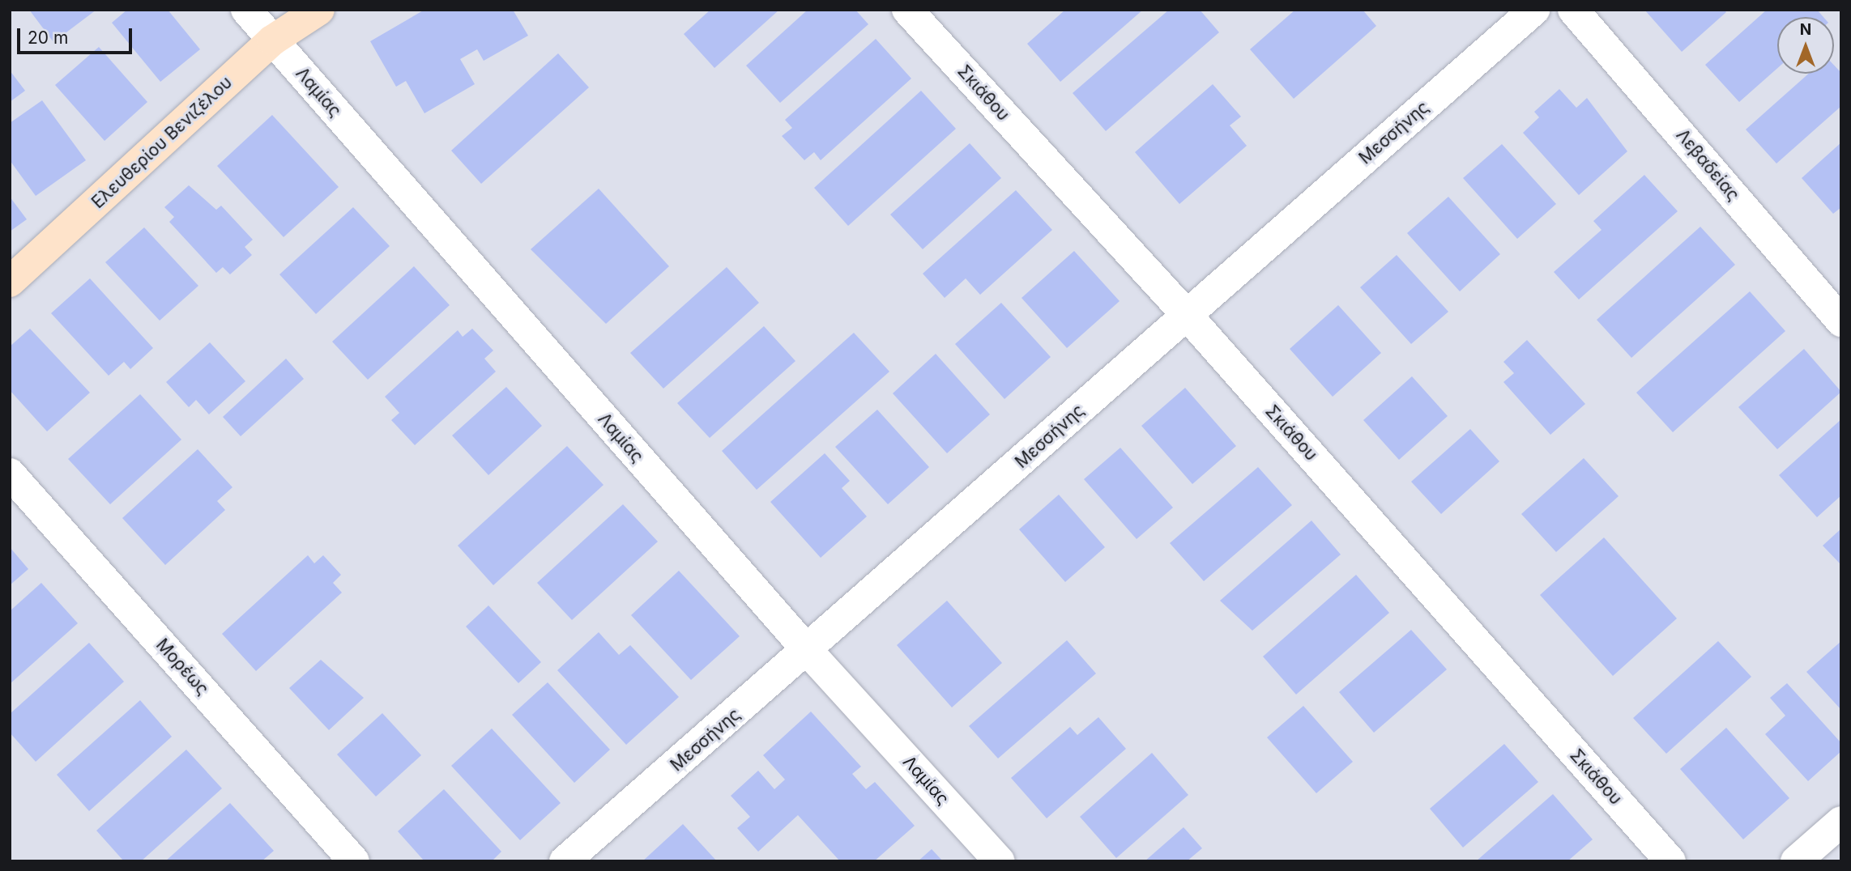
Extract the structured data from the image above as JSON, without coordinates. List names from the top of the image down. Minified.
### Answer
{"streets":{"street":["Λαμίας","Σκιάθου","Μεσσήνης","Ελευθερίου Βενιζέλου","Λεβαδείας","Μορέως"]},"crossings":[["Λαμίας","Μεσσήνης"],["Λαμίας","Ελευθερίου Βενιζέλου"],["Σκιάθου","Μεσσήνης"]],"scale_bar":"20 m","north":"top"}
